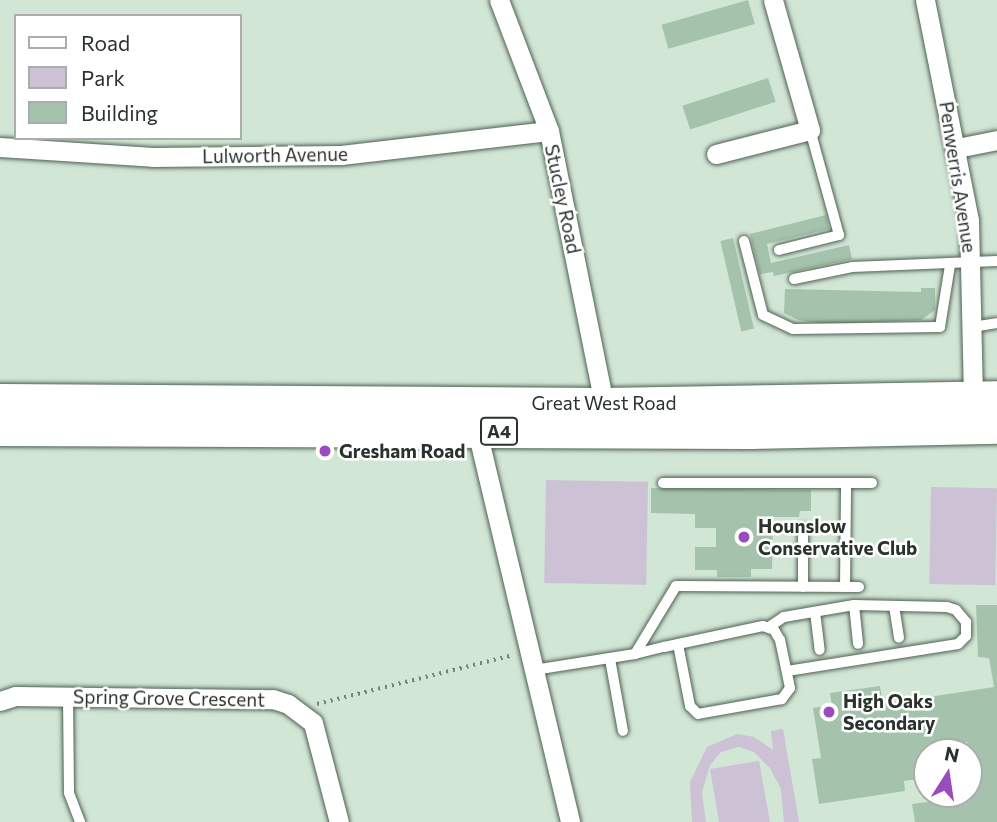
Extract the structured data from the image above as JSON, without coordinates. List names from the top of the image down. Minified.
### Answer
{"streets":{"highway":["Great West Road","A4"],"street":["Lulworth Avenue","Penwerris Avenue","Stucley Road","Spring Grove Crescent"]},"crossings":[["Lulworth Avenue","Stucley Road"],["Penwerris Avenue","Great West Road"],["Stucley Road","Great West Road"]],"places":["Gresham Road","Hounslow Conservative Club","High Oaks Secondary"],"legend":["Road","Park","Building"],"north":"top"}
